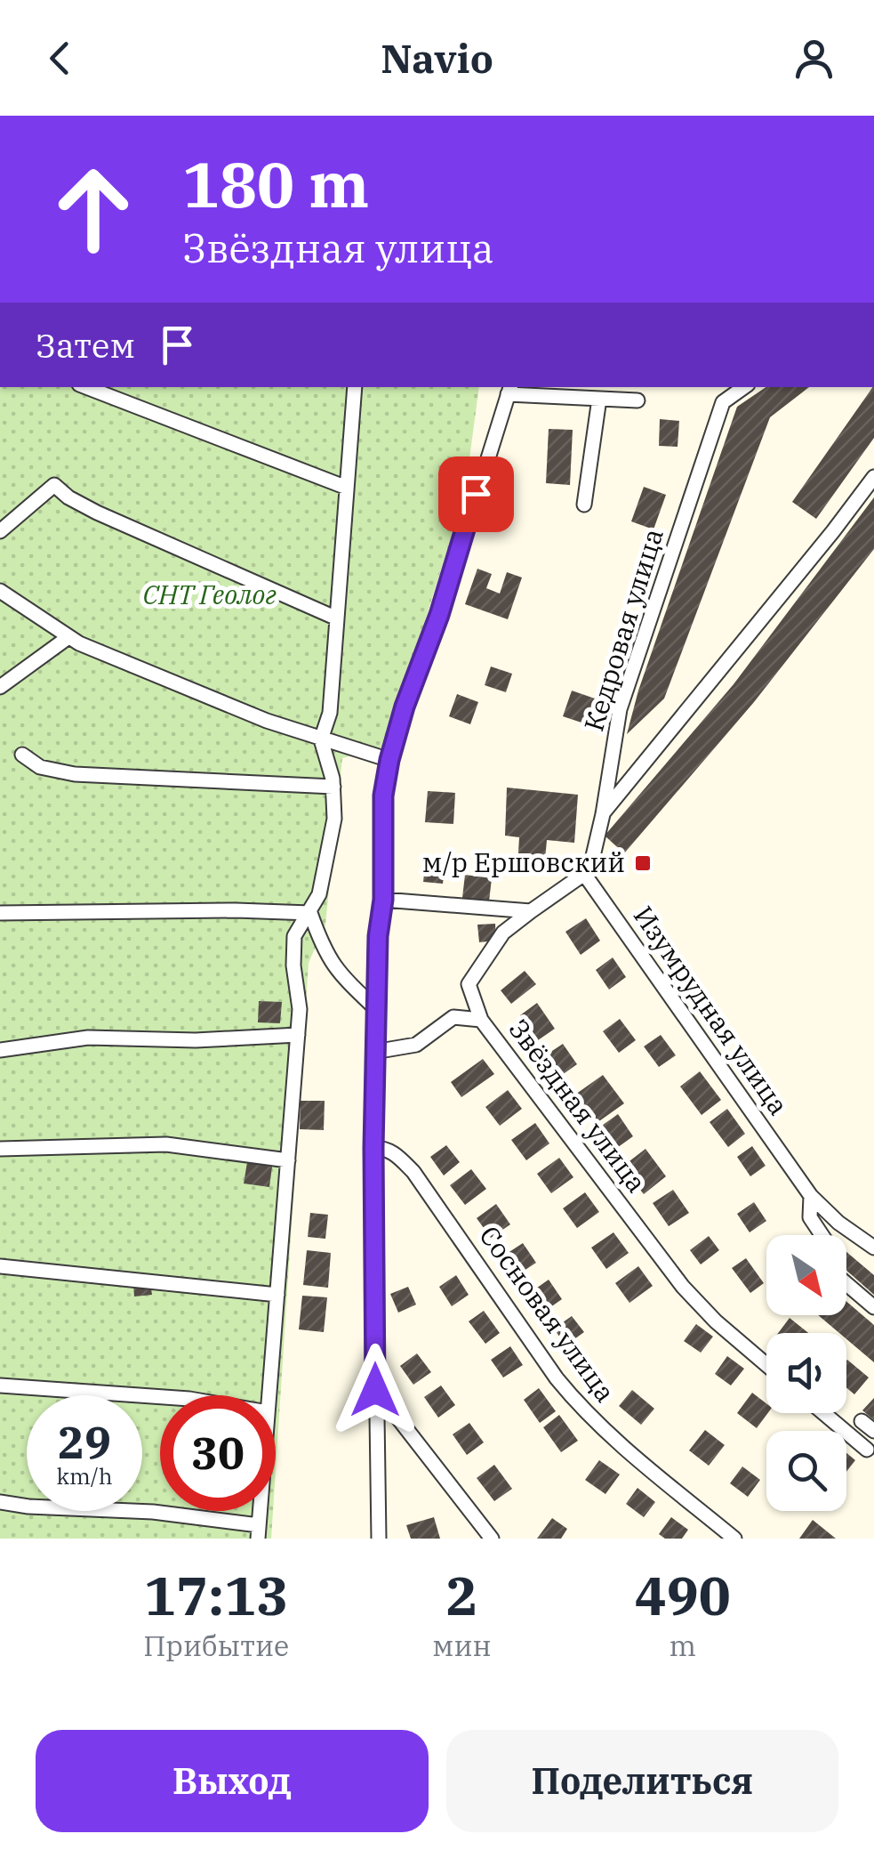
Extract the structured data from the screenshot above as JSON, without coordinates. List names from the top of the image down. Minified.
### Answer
{"streets":{"street":["Кедровая улица","Изумрудная улица","Звёздная улица","Сосновая улица"]},"crossings":[["Кедровая улица","Изумрудная улица"]],"parks":["СНТ Геолог"],"places":{"transit":["м/р Ершовский"]},"north":"bottom right","page":{"header":"Navio","turn":["180 m","Звёздная улица"],"then":"Затем","speed":"29 km/h","limit":"30","eta":["17:13","Прибытие","2","мин","490","m"],"buttons":["Выход","Поделиться"]}}
